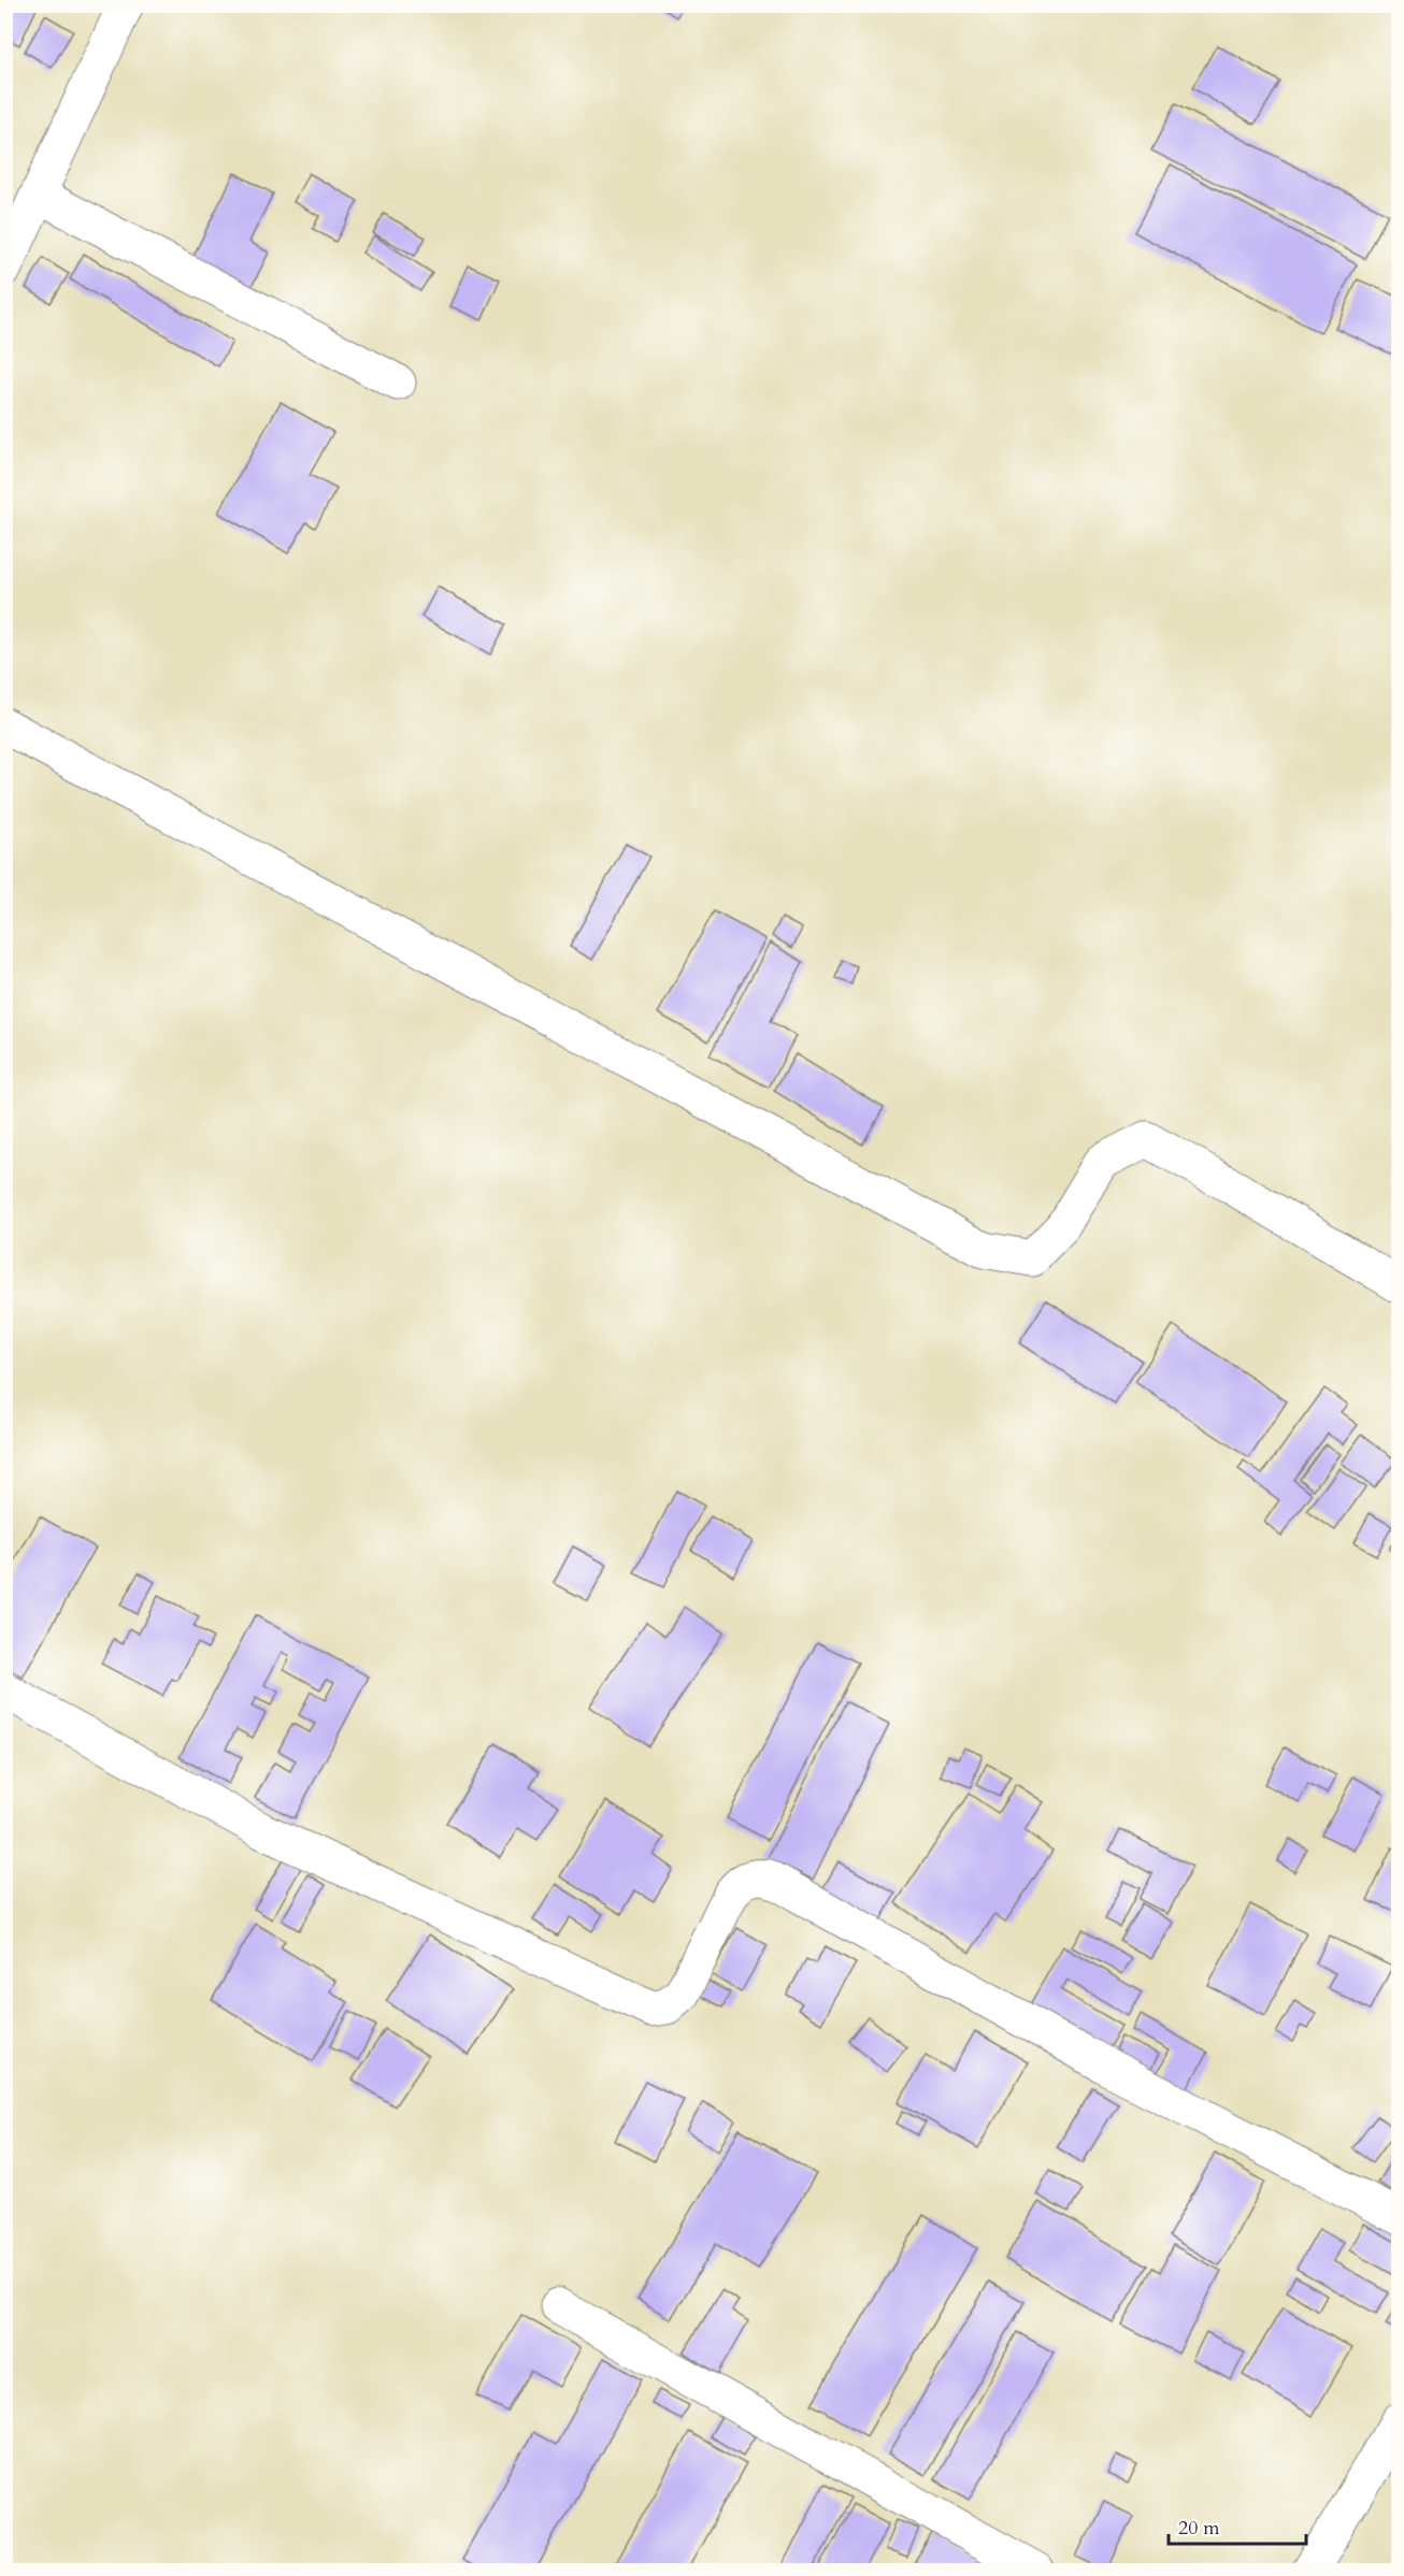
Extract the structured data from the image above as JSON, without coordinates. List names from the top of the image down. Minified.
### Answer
{"scale_bar":"20 m"}
